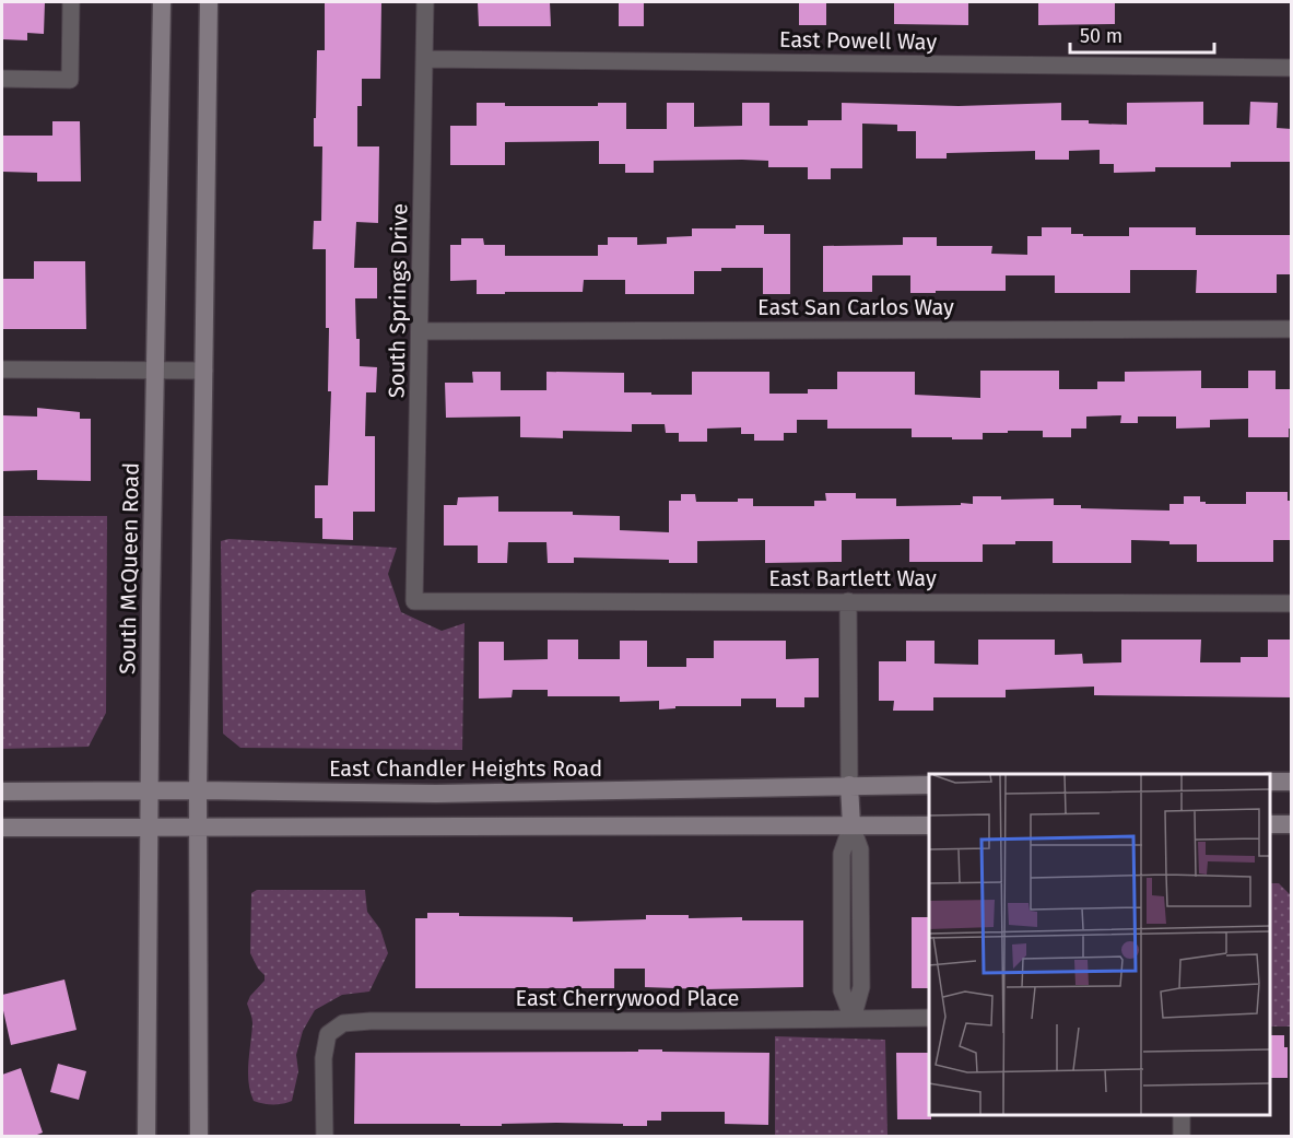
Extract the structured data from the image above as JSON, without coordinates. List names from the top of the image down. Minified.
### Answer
{"streets":{"main road":["South McQueen Road","East Chandler Heights Road"],"street":["East Powell Way","South Springs Drive","East San Carlos Way","East Bartlett Way","East Cherrywood Place"]},"crossings":[["East Powell Way","South Springs Drive"],["South Springs Drive","East San Carlos Way"],["South Springs Drive","East Bartlett Way"],["South McQueen Road","East Chandler Heights Road"]],"scale_bar":"50 m"}
